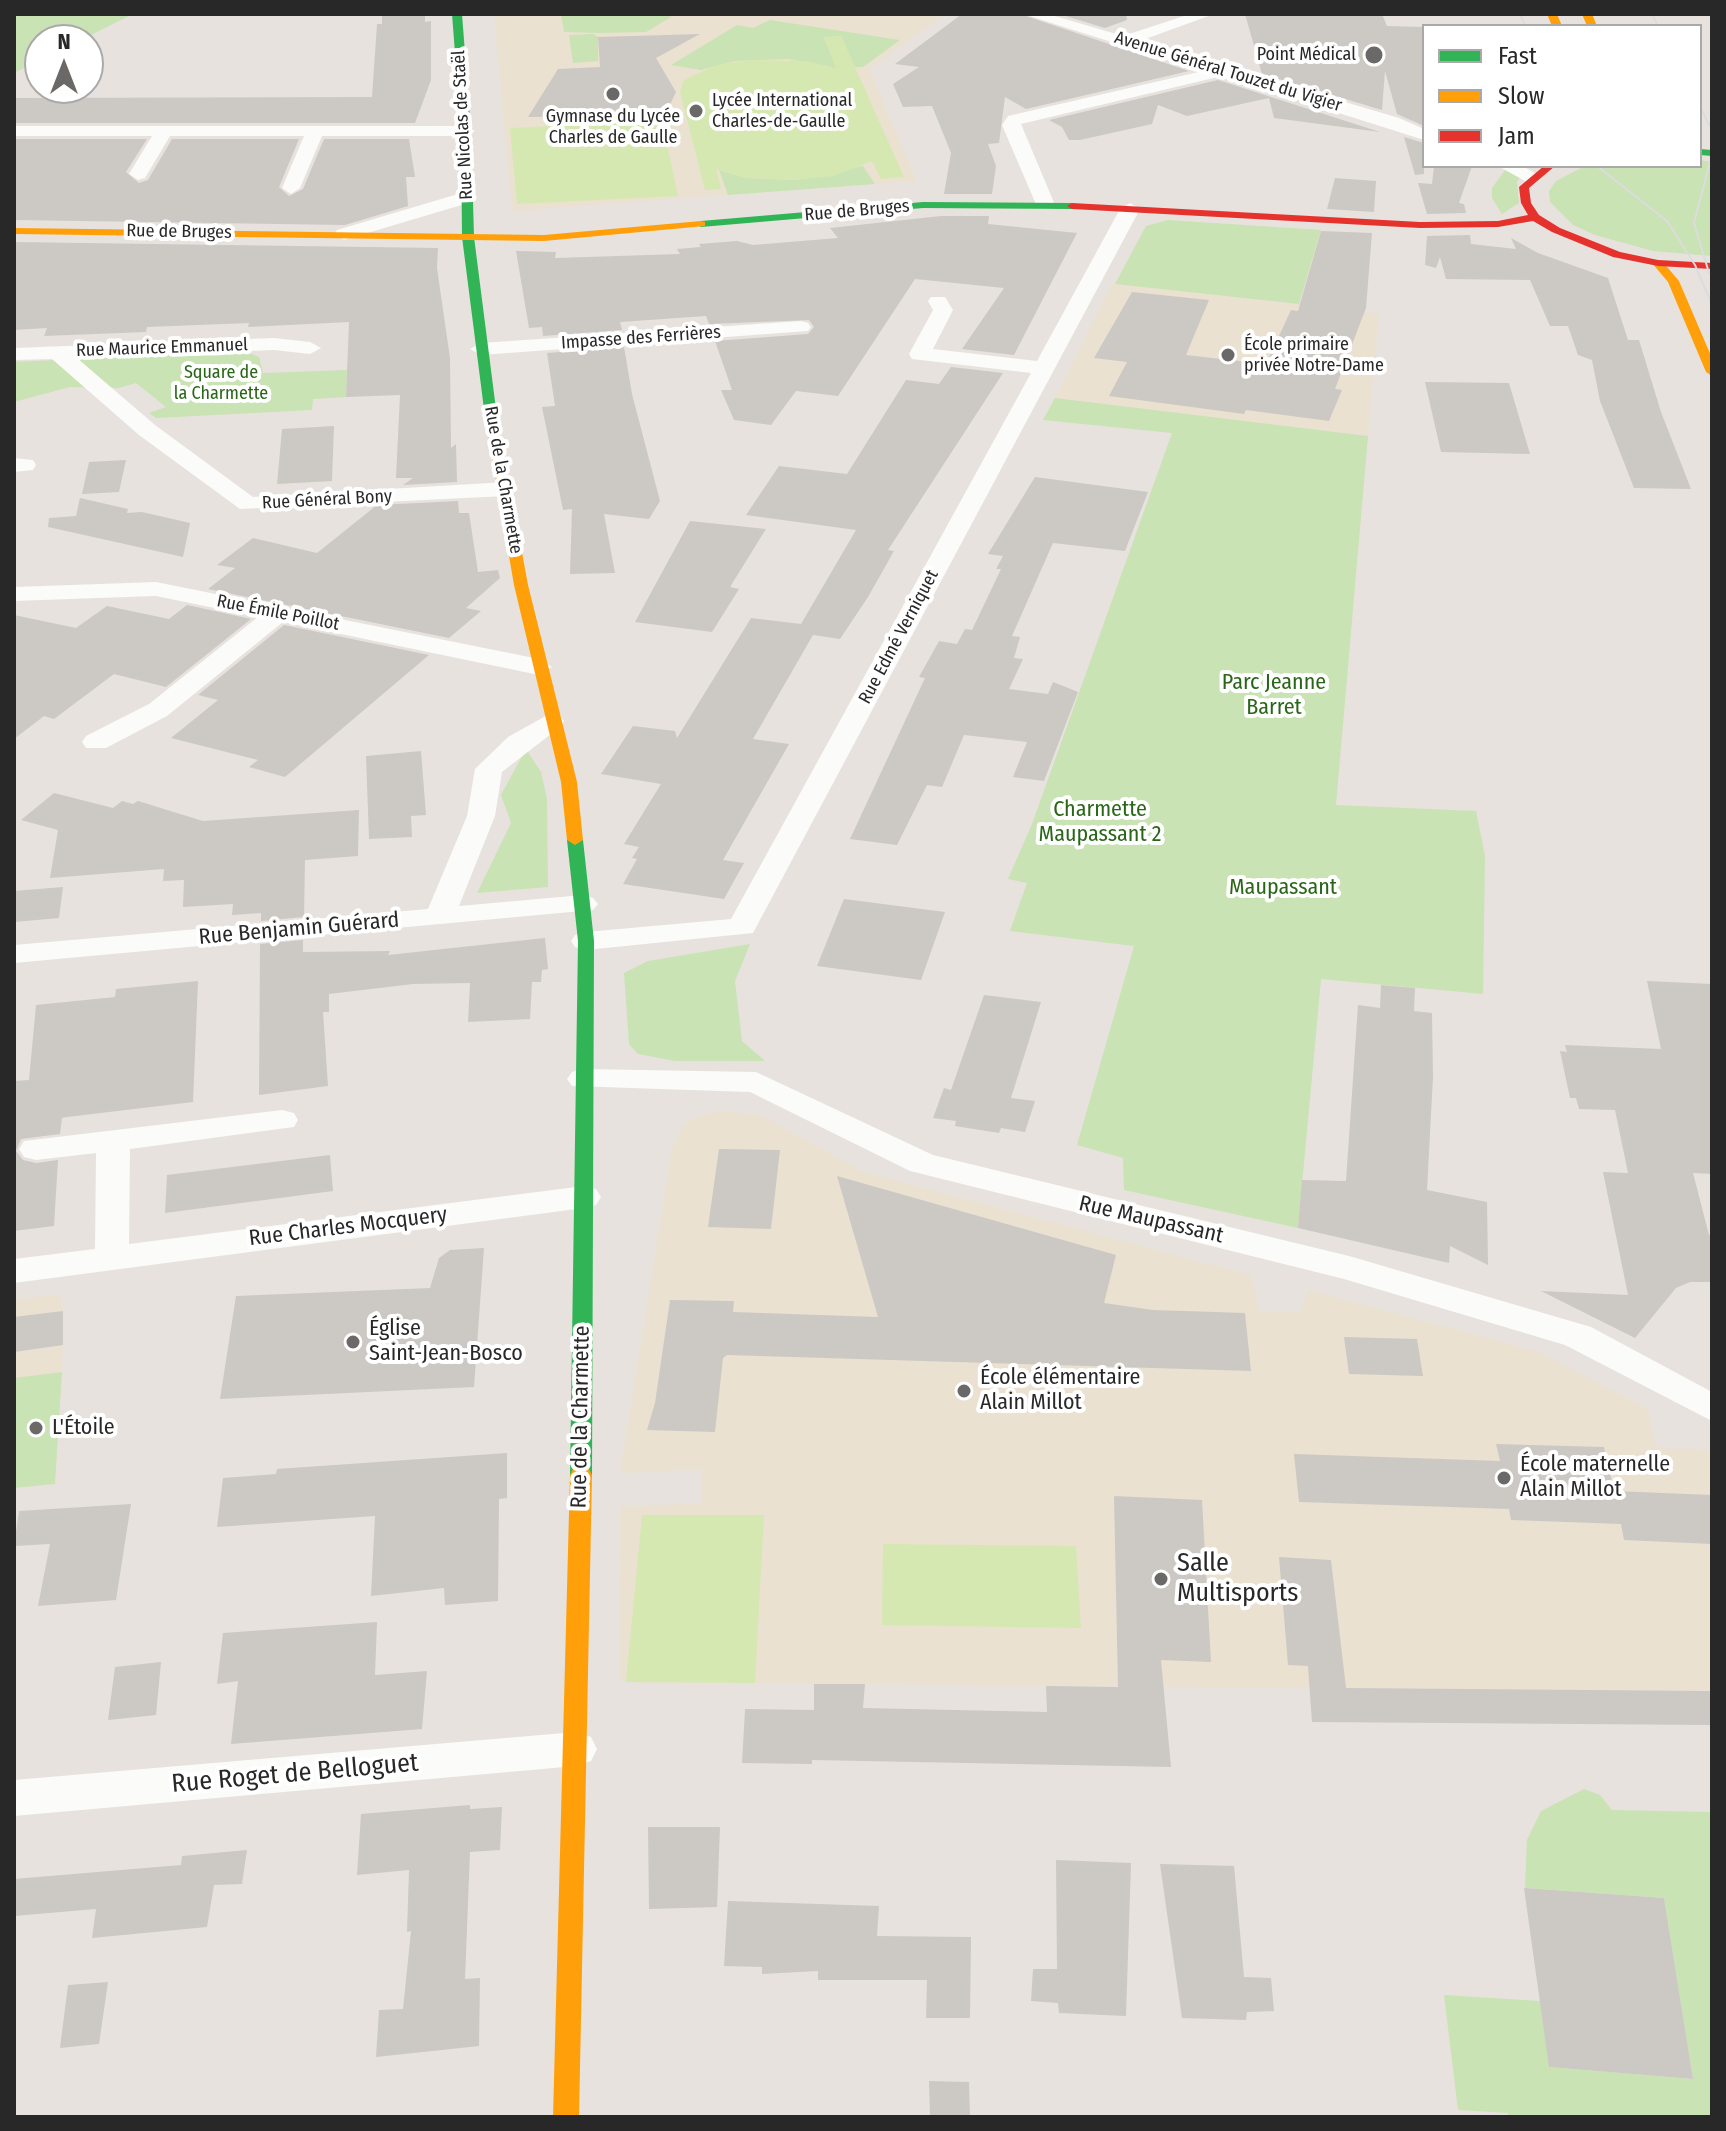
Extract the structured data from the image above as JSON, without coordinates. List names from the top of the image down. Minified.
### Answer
{"streets":{"street":["Avenue Général Touzet du Vigier","Rue Nicolas de Staël","Rue de Bruges","Impasse des Ferrières","Rue Maurice Emmanuel","Rue de la Charmette","Rue Général Bony","Rue Émile Poillot","Rue Edmé Verniquet","Rue Benjamin Guérard","Rue Maupassant","Rue Charles Mocquery","Rue Roget de Belloguet"]},"crossings":[["Rue Nicolas de Staël","Rue de Bruges"],["Rue Nicolas de Staël","Rue de la Charmette"],["Rue de Bruges","Rue de la Charmette"],["Rue de Bruges","Rue Edmé Verniquet"],["Impasse des Ferrières","Rue de la Charmette"],["Rue Maurice Emmanuel","Rue Général Bony"],["Rue de la Charmette","Rue Général Bony"],["Rue de la Charmette","Rue Émile Poillot"],["Rue de la Charmette","Rue Edmé Verniquet"],["Rue de la Charmette","Rue Benjamin Guérard"],["Rue de la Charmette","Rue Maupassant"],["Rue de la Charmette","Rue Charles Mocquery"],["Rue de la Charmette","Rue Roget de Belloguet"]],"parks":["Square de la Charmette","Parc Jeanne Barret","Charmette Maupassant 2","Maupassant"],"places":["Point Médical","Gymnase du Lycée Charles de Gaulle","Lycée International Charles-de-Gaulle","École primaire privée Notre-Dame","Église Saint-Jean-Bosco","École élémentaire Alain Millot","L'Étoile","École maternelle Alain Millot","Salle Multisports"],"legend":["Fast","Slow","Jam"],"north":"top"}
